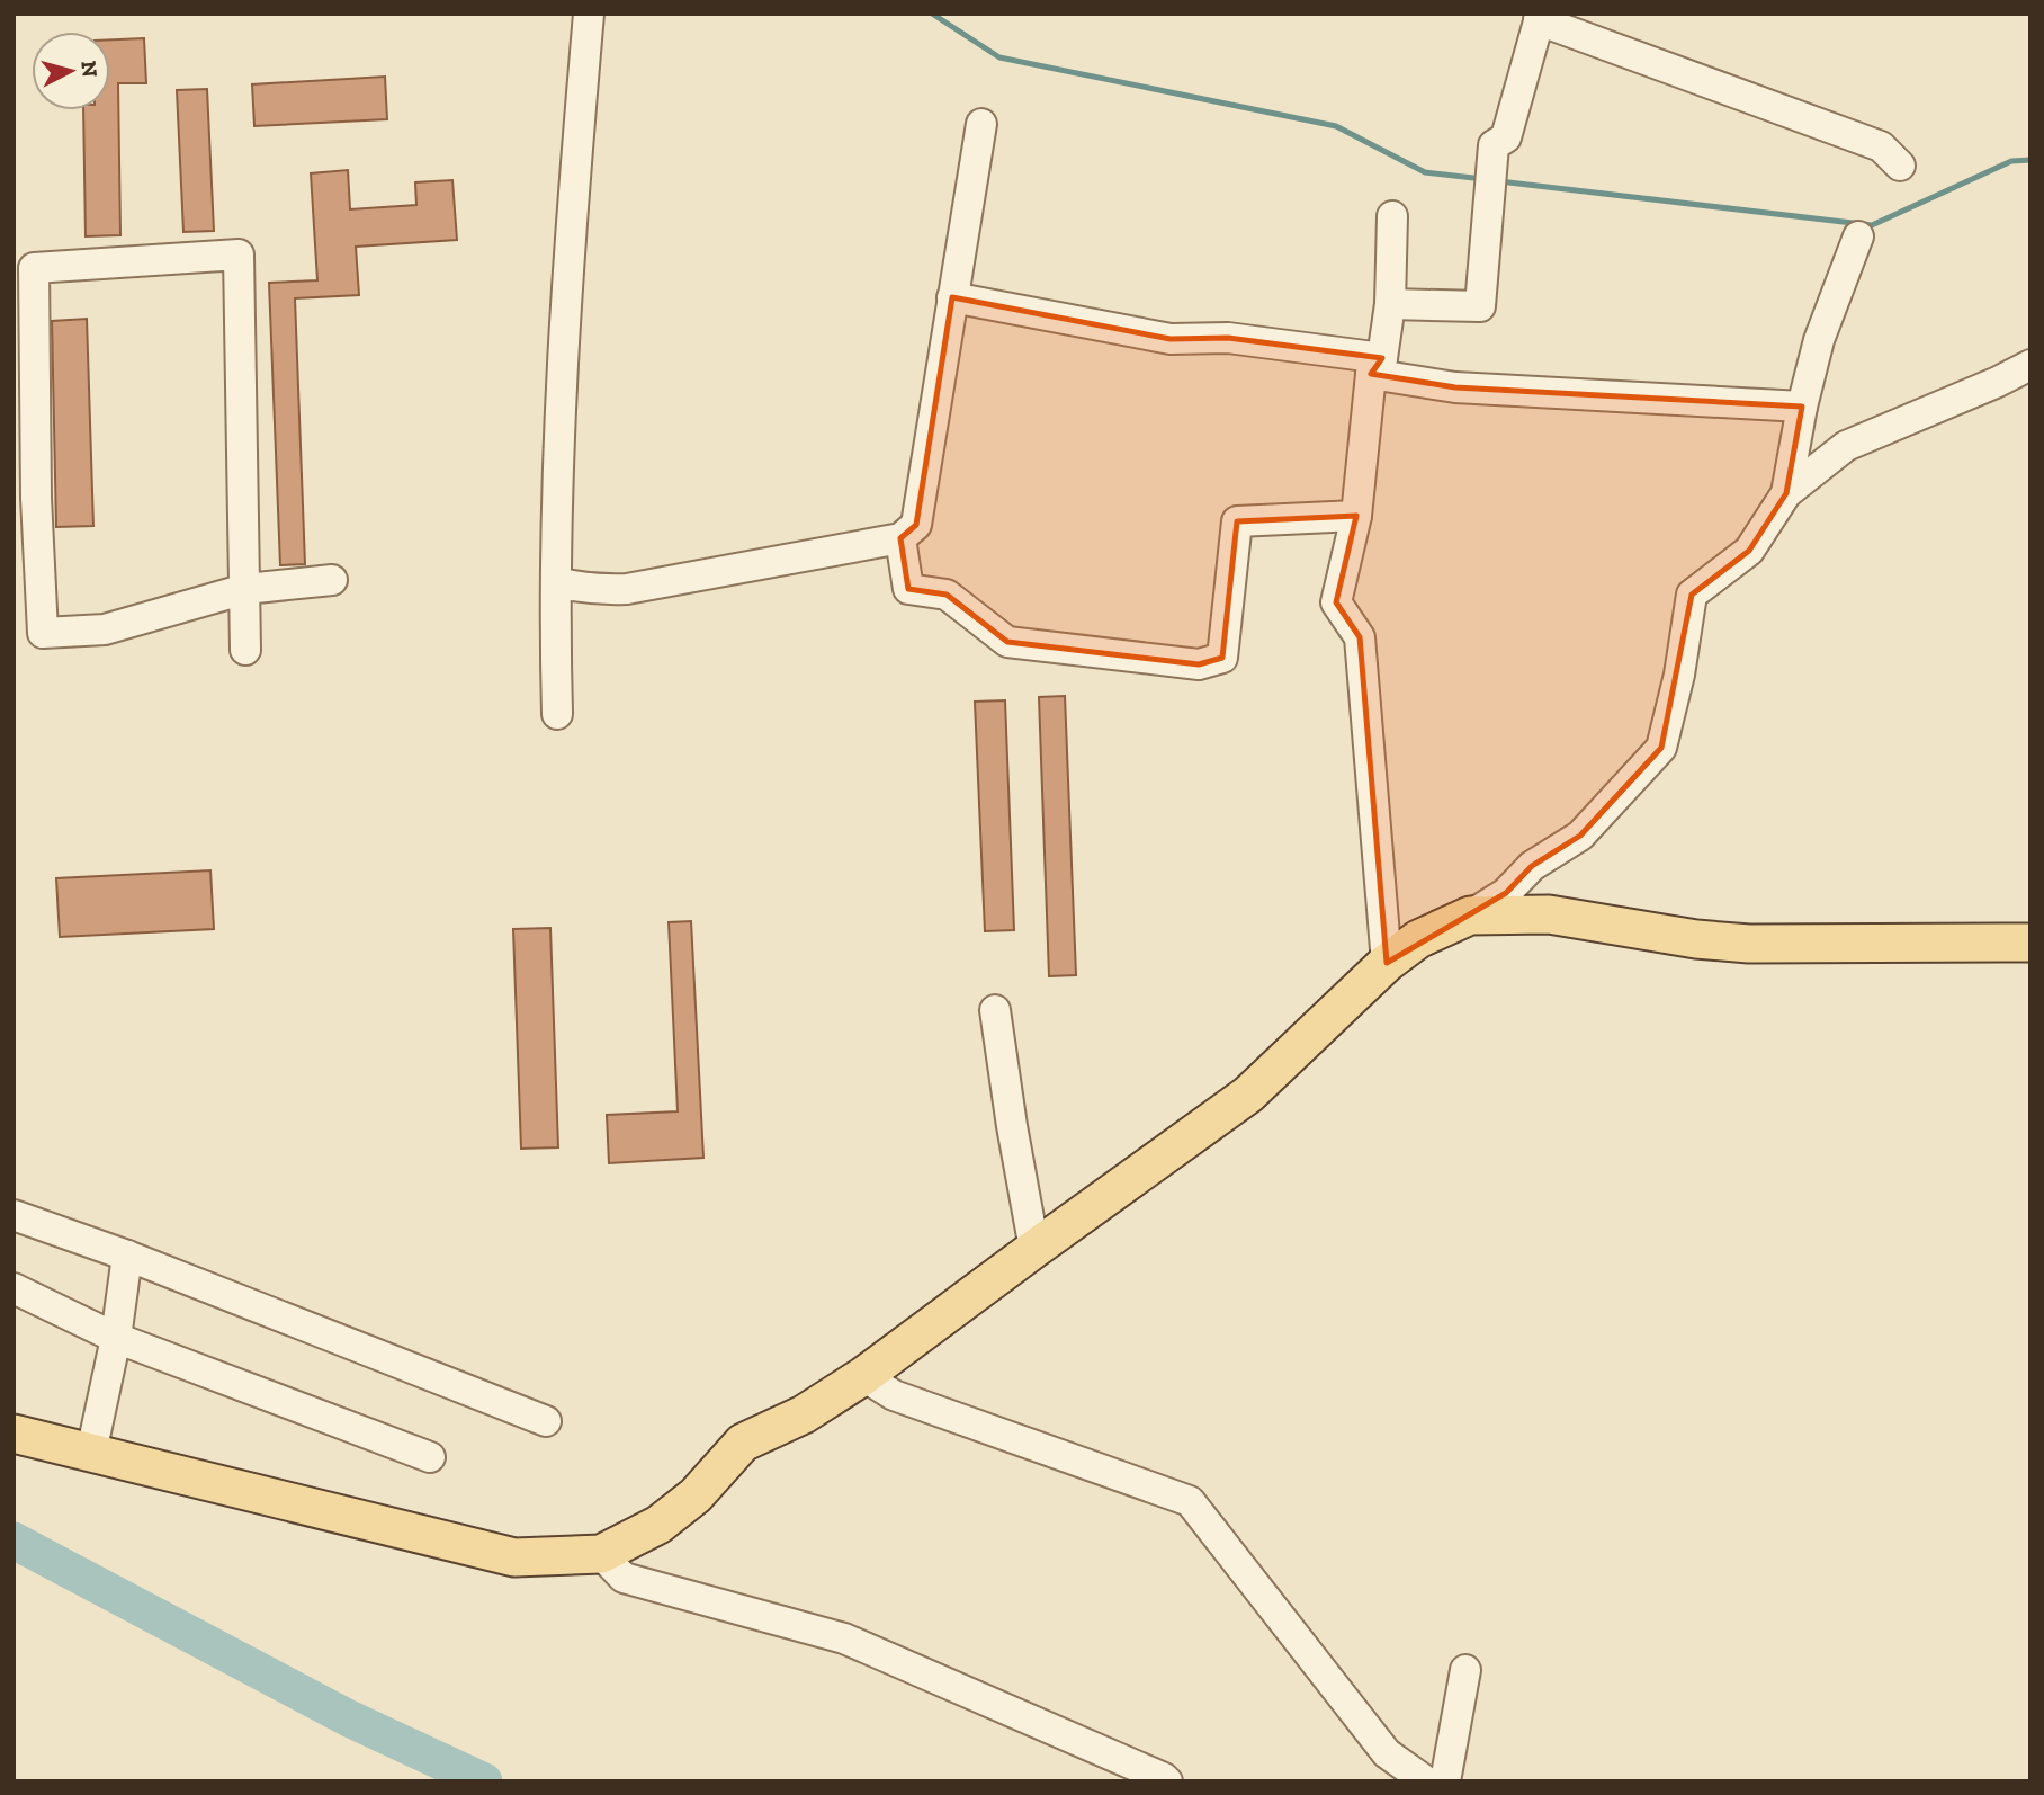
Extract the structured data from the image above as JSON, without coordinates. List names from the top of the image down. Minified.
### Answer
{"north":"right"}
